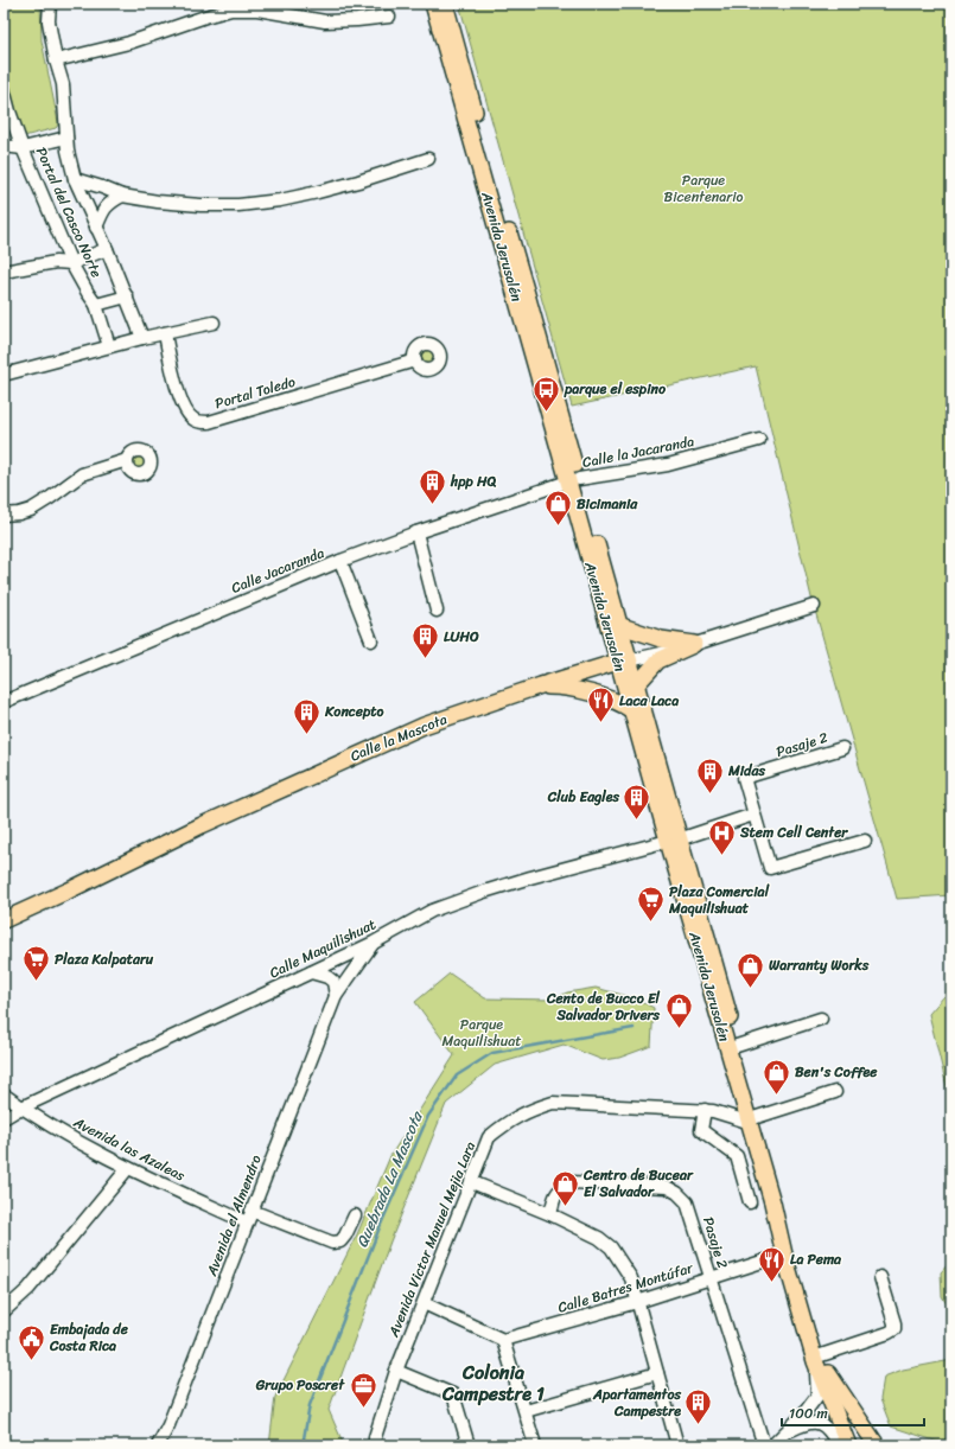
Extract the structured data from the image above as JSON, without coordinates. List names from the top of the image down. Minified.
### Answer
{"streets":{"main road":["Avenida Jerusalén","Calle la Mascota"],"street":["Portal del Casco Norte","Portal Toledo","Calle la Jacaranda","Calle Jacaranda","Pasaje 2","Calle Maquilishuat","Avenida las Azaleas","Avenida el Almendro","Avenida Victor Manuel Mejia Lara","Calle Batres Montúfar"]},"crossings":[["Avenida Jerusalén","Calle la Jacaranda"],["Avenida Jerusalén","Calle Jacaranda"],["Avenida Jerusalén","Calle la Mascota"],["Avenida Jerusalén","Calle Maquilishuat"],["Avenida Jerusalén","Avenida Victor Manuel Mejia Lara"],["Avenida Jerusalén","Calle Batres Montúfar"],["Calle la Jacaranda","Calle Jacaranda"],["Pasaje 2","Calle Maquilishuat"],["Pasaje 2","Calle Batres Montúfar"],["Calle Maquilishuat","Avenida las Azaleas"],["Calle Maquilishuat","Avenida el Almendro"],["Avenida las Azaleas","Avenida el Almendro"]],"districts":["Colonia Campestre 1"],"water":["Quebrada La Mascota"],"parks":["Parque Bicentenario","Parque Maquilishuat"],"places":{"bus stop":["parque el espino"],"building":["hpp HQ","LUHO","Koncepto","Midas","Club Eagles","Apartamentos Campestre"],"shop":["Bicimania","Warranty Works","Cento de Bucco El Salvador Drivers","Ben's Coffee","Centro de Bucear El Salvador"],"restaurant":["Laca Laca","La Pema"],"hospital":["Stem Cell Center"],"supermarket":["Plaza Comercial Maquilishuat","Plaza Kalpataru"],"public building":["Embajada de Costa Rica"],"office":["Grupo Poscret"]},"scale_bar":"100 m"}
